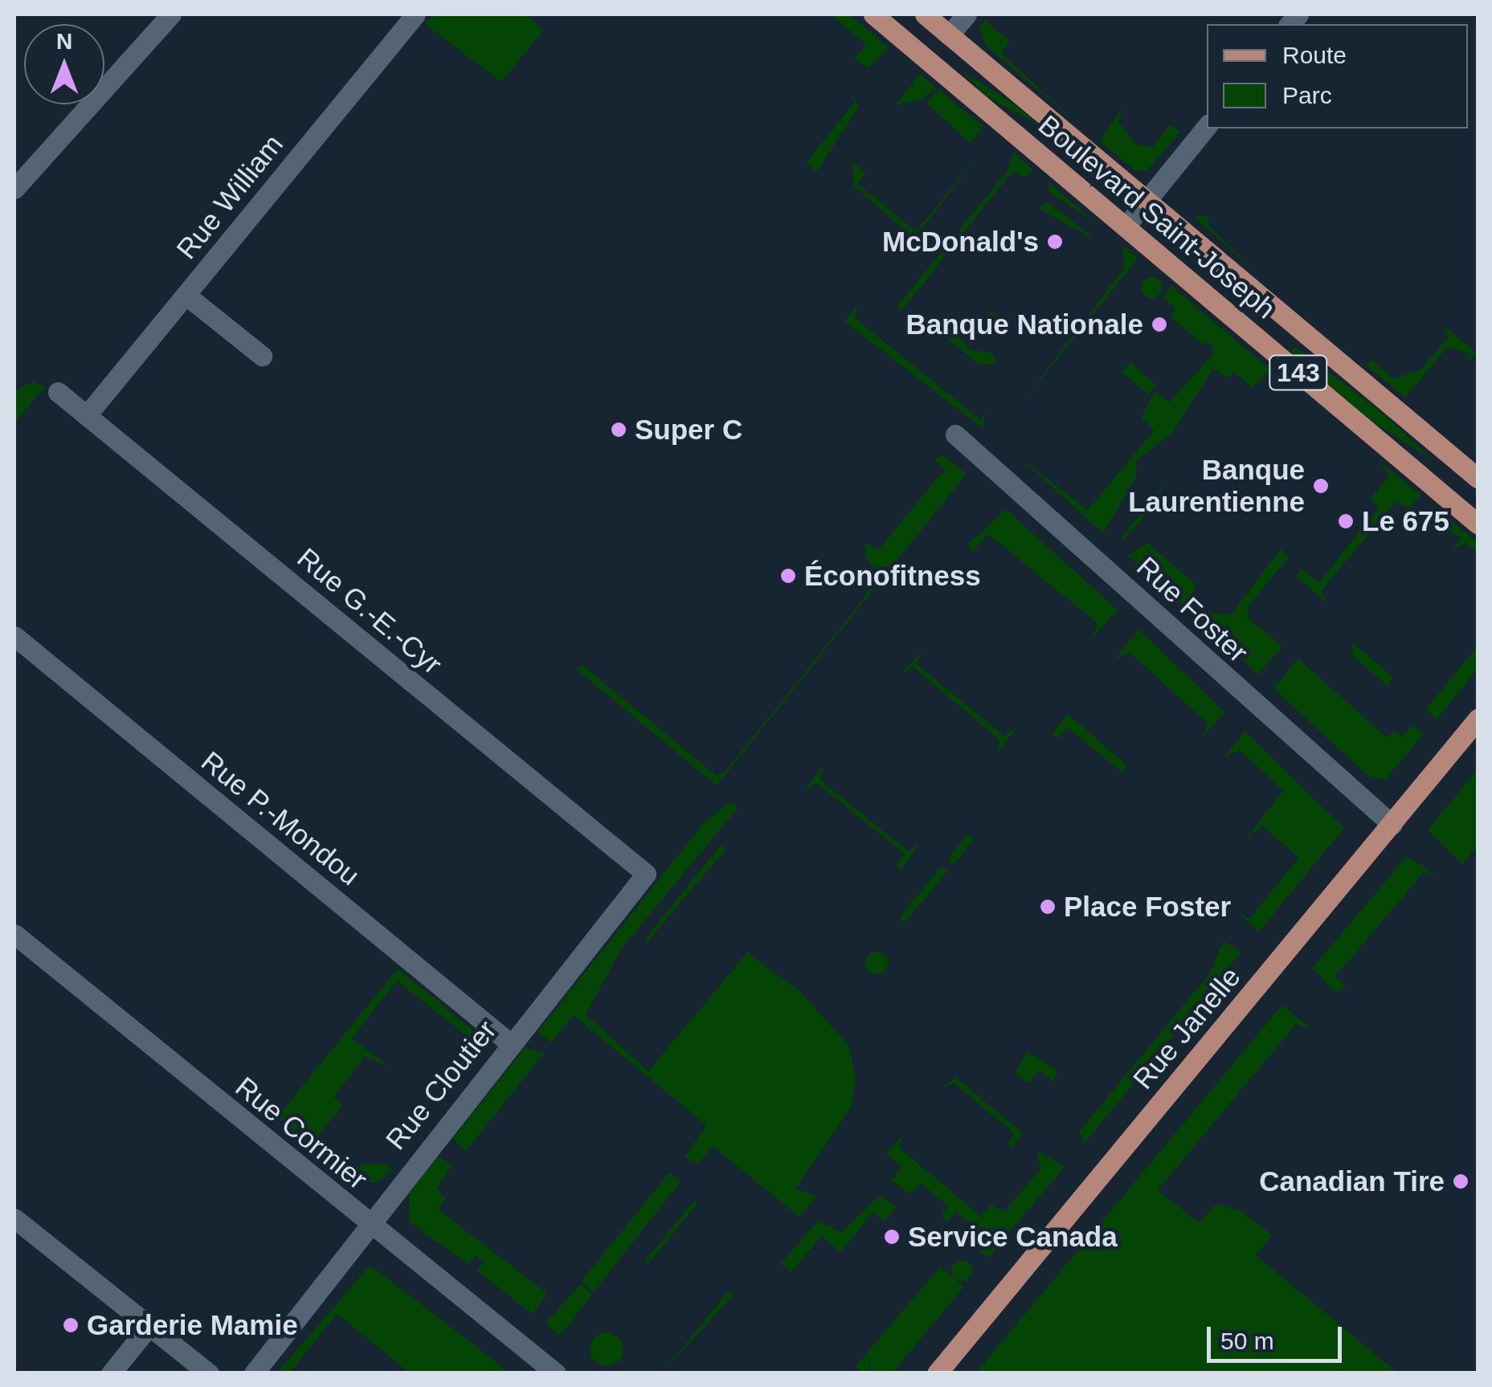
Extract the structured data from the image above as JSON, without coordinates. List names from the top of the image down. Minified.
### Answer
{"streets":{"main road":["Boulevard Saint-Joseph","143","Rue Janelle"],"street":["Rue William","Rue Foster","Rue G.-E.-Cyr","Rue P.-Mondou","Rue Cloutier","Rue Cormier"]},"crossings":[["Rue William","Rue G.-E.-Cyr"],["Rue Foster","Rue Janelle"],["Rue G.-E.-Cyr","Rue Cloutier"],["Rue P.-Mondou","Rue Cloutier"],["Rue Cloutier","Rue Cormier"]],"places":["McDonald's","Banque Nationale","Super C","Banque Laurentienne","Le 675","Éconofitness","Place Foster","Canadian Tire","Service Canada","Garderie Mamie"],"legend":["Route","Parc"],"scale_bar":"50 m","north":"top"}
